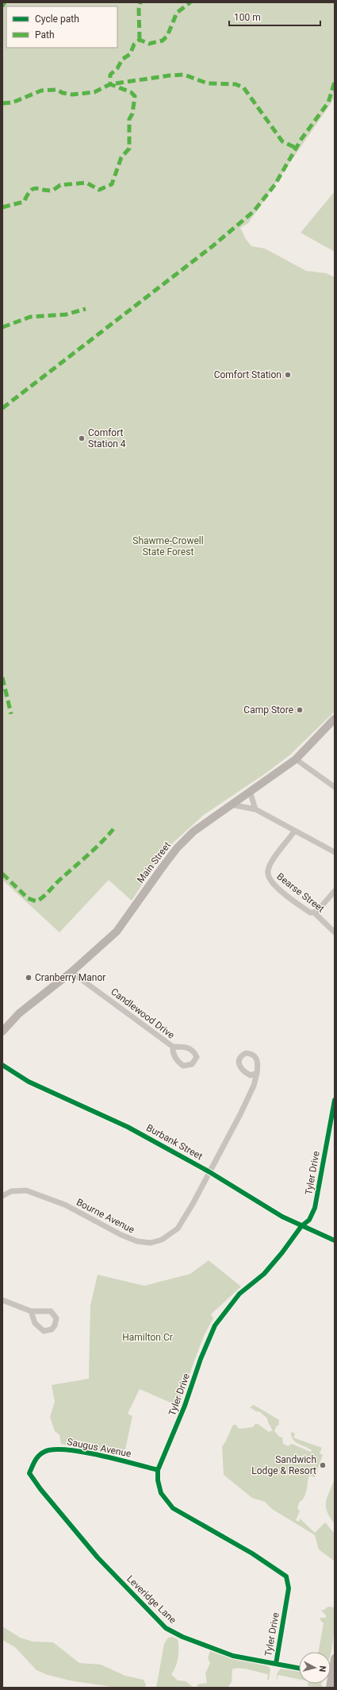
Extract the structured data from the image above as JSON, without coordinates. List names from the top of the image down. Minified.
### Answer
{"streets":{"main road":["Main Street"],"street":["Bearse Street","Candlewood Drive","Burbank Street","Tyler Drive","Bourne Avenue","Saugus Avenue","Leveridge Lane"]},"crossings":[["Main Street","Candlewood Drive"],["Burbank Street","Tyler Drive"],["Burbank Street","Bourne Avenue"],["Tyler Drive","Saugus Avenue"],["Tyler Drive","Leveridge Lane"],["Saugus Avenue","Leveridge Lane"]],"parks":["Shawme-Crowell State Forest","Hamilton Cr"],"places":["Comfort Station","Comfort Station 4","Camp Store","Cranberry Manor","Sandwich Lodge & Resort"],"legend":["Cycle path","Path"],"scale_bar":"100 m","north":"right"}
